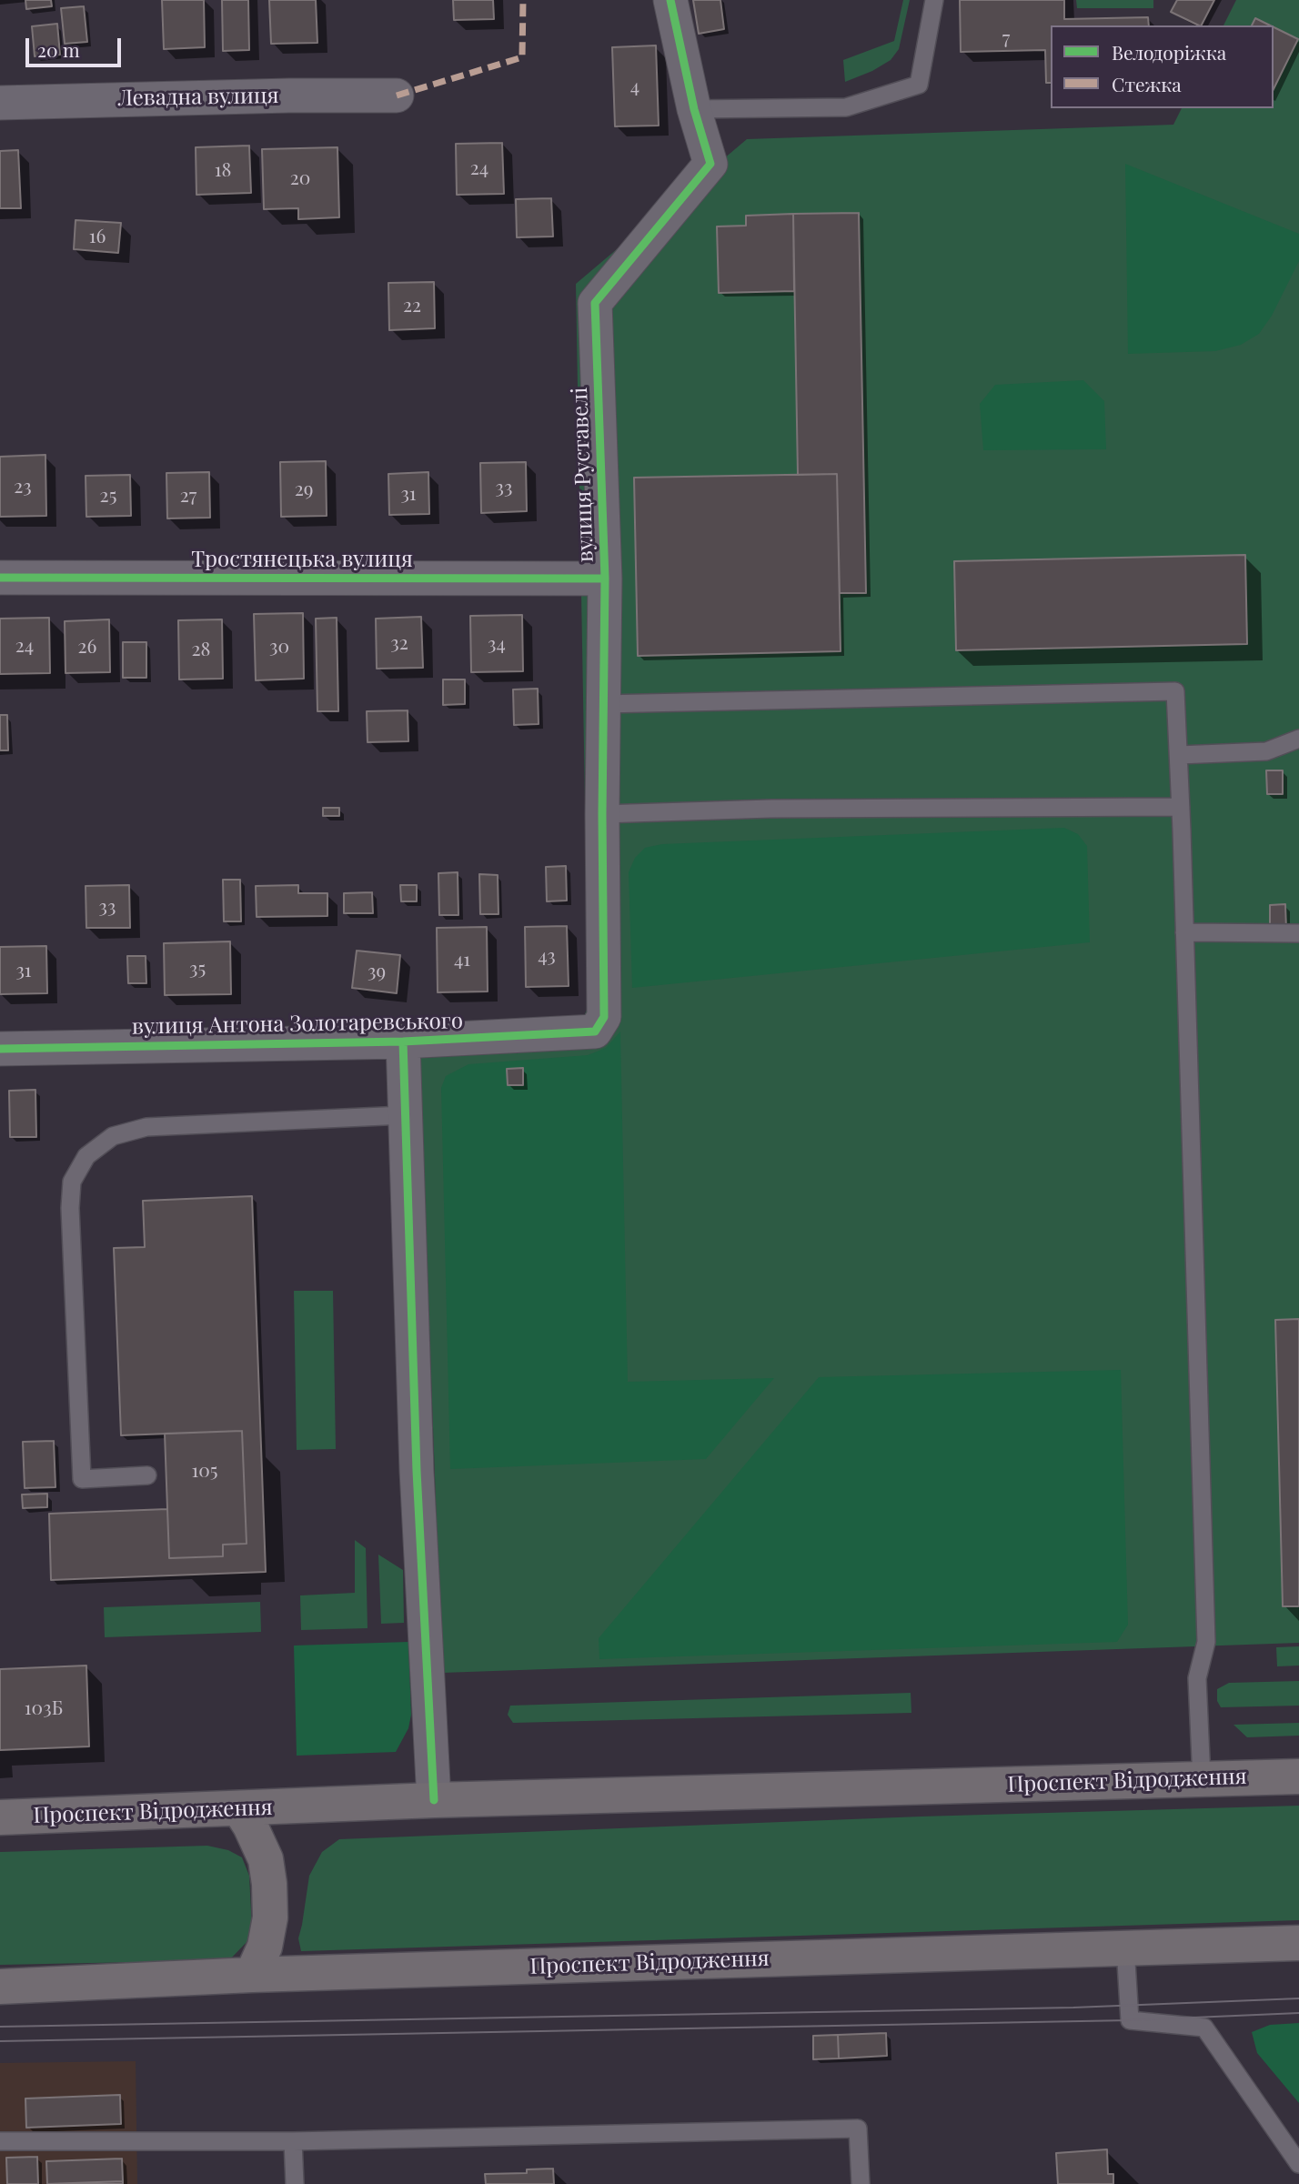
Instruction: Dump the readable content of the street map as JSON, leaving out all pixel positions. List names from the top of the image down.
{
  "streets": {
    "main road": ["Проспект Відродження"],
    "street": [
      "Левадна вулиця",
      "вулиця Руставелі",
      "Тростянецька вулиця",
      "вулиця Антона Золотаревського"
    ]
  },
  "crossings": [
    ["вулиця Руставелі", "Тростянецька вулиця"],
    ["вулиця Руставелі", "вулиця Антона Золотаревського"]
  ],
  "house_numbers": [
    "7",
    "4",
    "24",
    "18",
    "20",
    "16",
    "22",
    "23",
    "33",
    "29",
    "31",
    "25",
    "27",
    "32",
    "34",
    "24",
    "26",
    "30",
    "28",
    "33",
    "43",
    "41",
    "35",
    "31",
    "39",
    "105",
    "103Б"
  ],
  "legend": ["Велодоріжка", "Стежка"],
  "scale_bar": "20 m"
}
